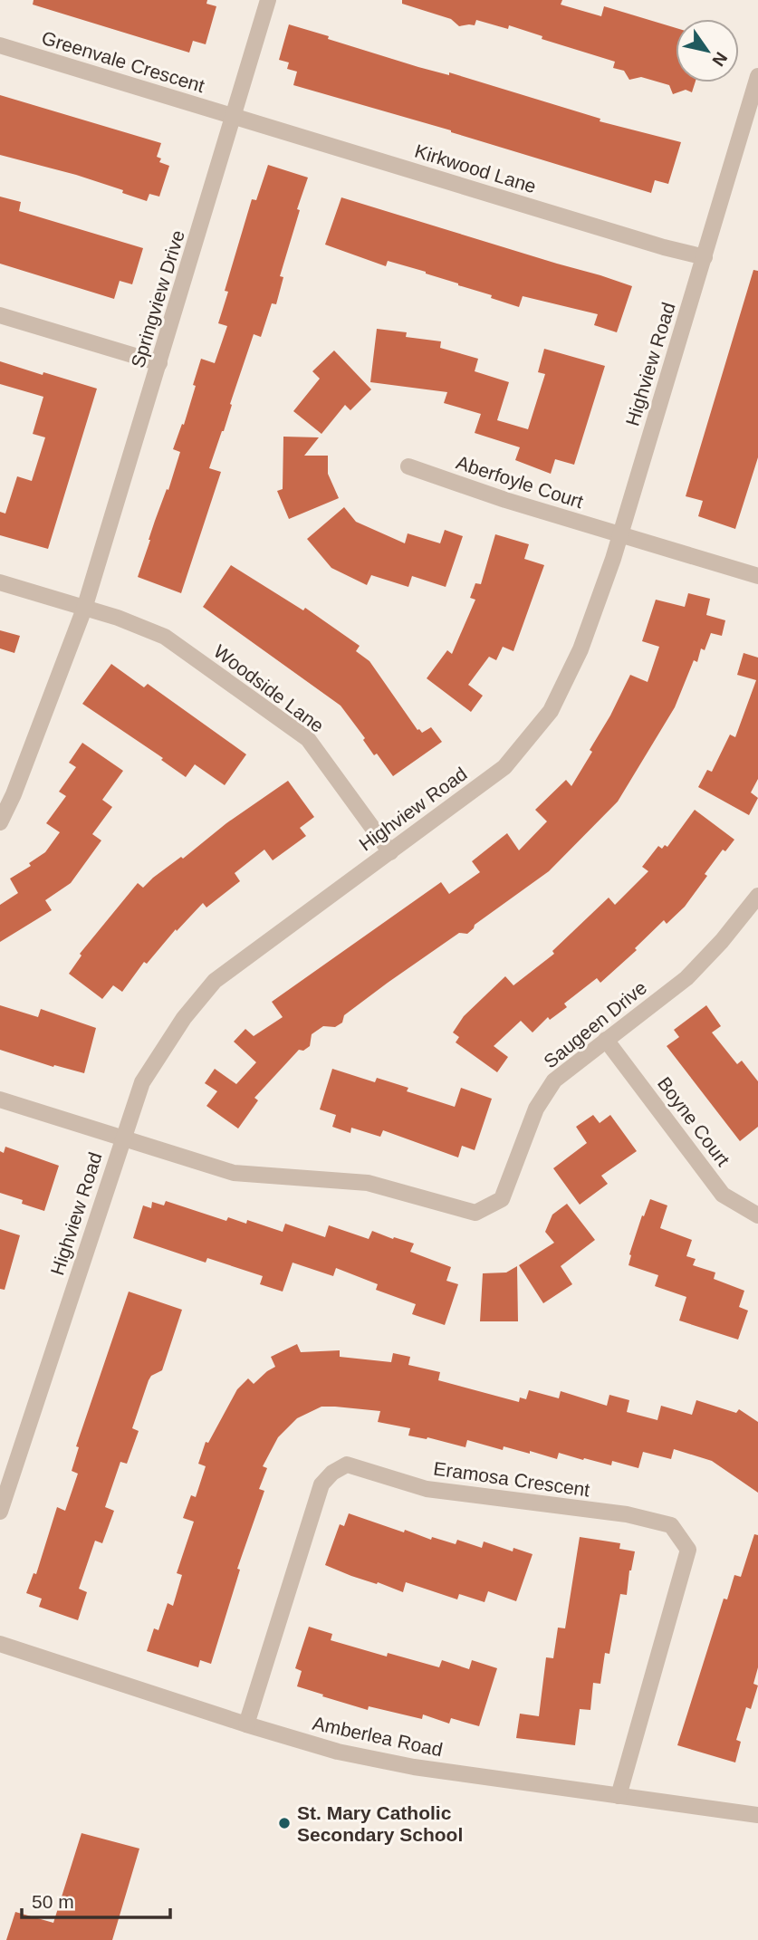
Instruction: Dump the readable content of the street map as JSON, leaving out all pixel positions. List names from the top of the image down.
{
  "streets": {
    "street": [
      "Greenvale Crescent",
      "Kirkwood Lane",
      "Springview Drive",
      "Highview Road",
      "Aberfoyle Court",
      "Woodside Lane",
      "Saugeen Drive",
      "Boyne Court",
      "Eramosa Crescent",
      "Amberlea Road"
    ]
  },
  "crossings": [
    ["Greenvale Crescent", "Kirkwood Lane"],
    ["Greenvale Crescent", "Springview Drive"],
    ["Kirkwood Lane", "Springview Drive"],
    ["Kirkwood Lane", "Highview Road"],
    ["Springview Drive", "Woodside Lane"],
    ["Highview Road", "Aberfoyle Court"],
    ["Highview Road", "Woodside Lane"],
    ["Highview Road", "Saugeen Drive"],
    ["Saugeen Drive", "Boyne Court"],
    ["Eramosa Crescent", "Amberlea Road"]
  ],
  "places": ["St. Mary Catholic Secondary School"],
  "scale_bar": "50 m",
  "north": "bottom right"
}
